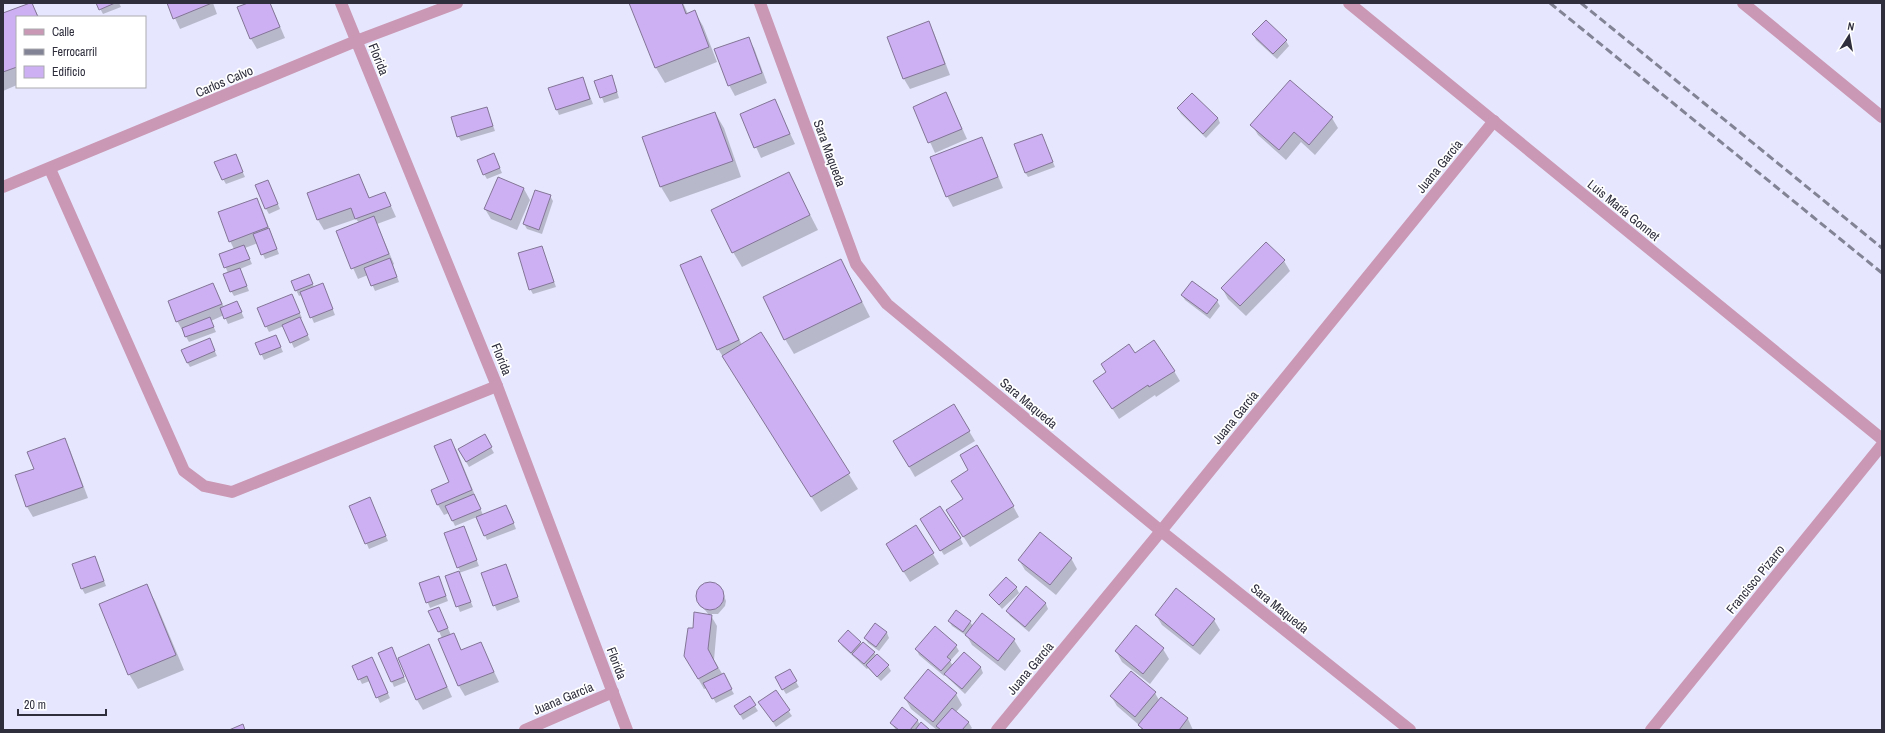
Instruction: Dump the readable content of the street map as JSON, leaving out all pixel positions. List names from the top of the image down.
{
  "streets": {
    "street": [
      "Florida",
      "Carlos Calvo",
      "Sara Maqueda",
      "Juana García",
      "Luis María Gonnet",
      "Francisco Pizarro"
    ]
  },
  "crossings": [
    ["Florida", "Carlos Calvo"],
    ["Florida", "Juana García"],
    ["Sara Maqueda", "Juana García"],
    ["Juana García", "Luis María Gonnet"]
  ],
  "legend": ["Calle", "Ferrocarril", "Edificio"],
  "scale_bar": "20 m",
  "north": "top"
}
